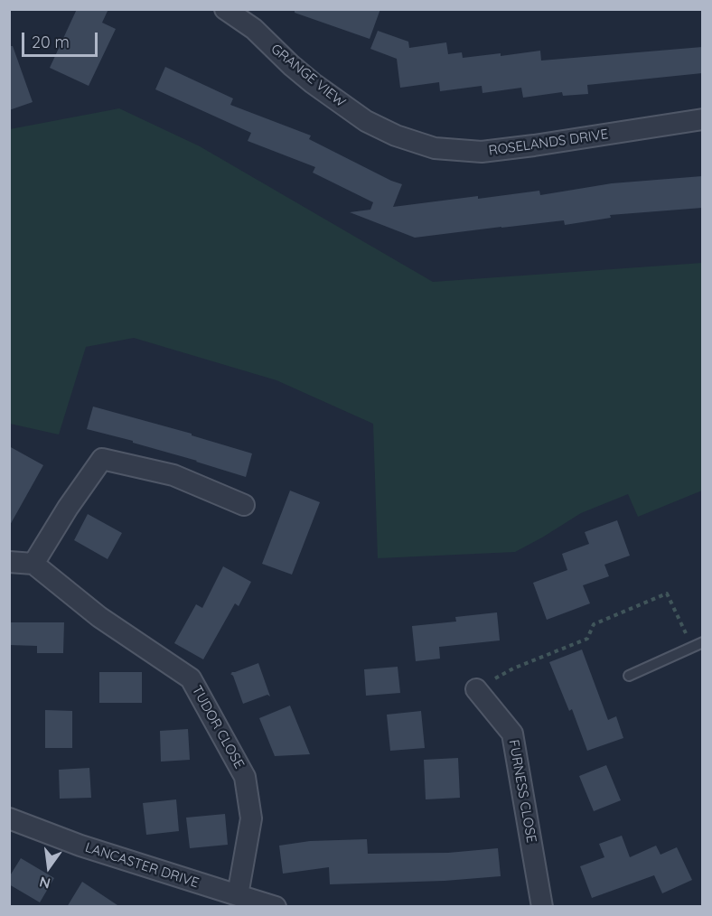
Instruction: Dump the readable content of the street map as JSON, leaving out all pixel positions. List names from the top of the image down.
{
  "streets": {
    "street": [
      "GRANGE VIEW",
      "ROSELANDS DRIVE",
      "TUDOR CLOSE",
      "FURNESS CLOSE",
      "LANCASTER DRIVE"
    ]
  },
  "crossings": [
    ["GRANGE VIEW", "ROSELANDS DRIVE"],
    ["TUDOR CLOSE", "LANCASTER DRIVE"]
  ],
  "scale_bar": "20 m",
  "north": "bottom"
}
